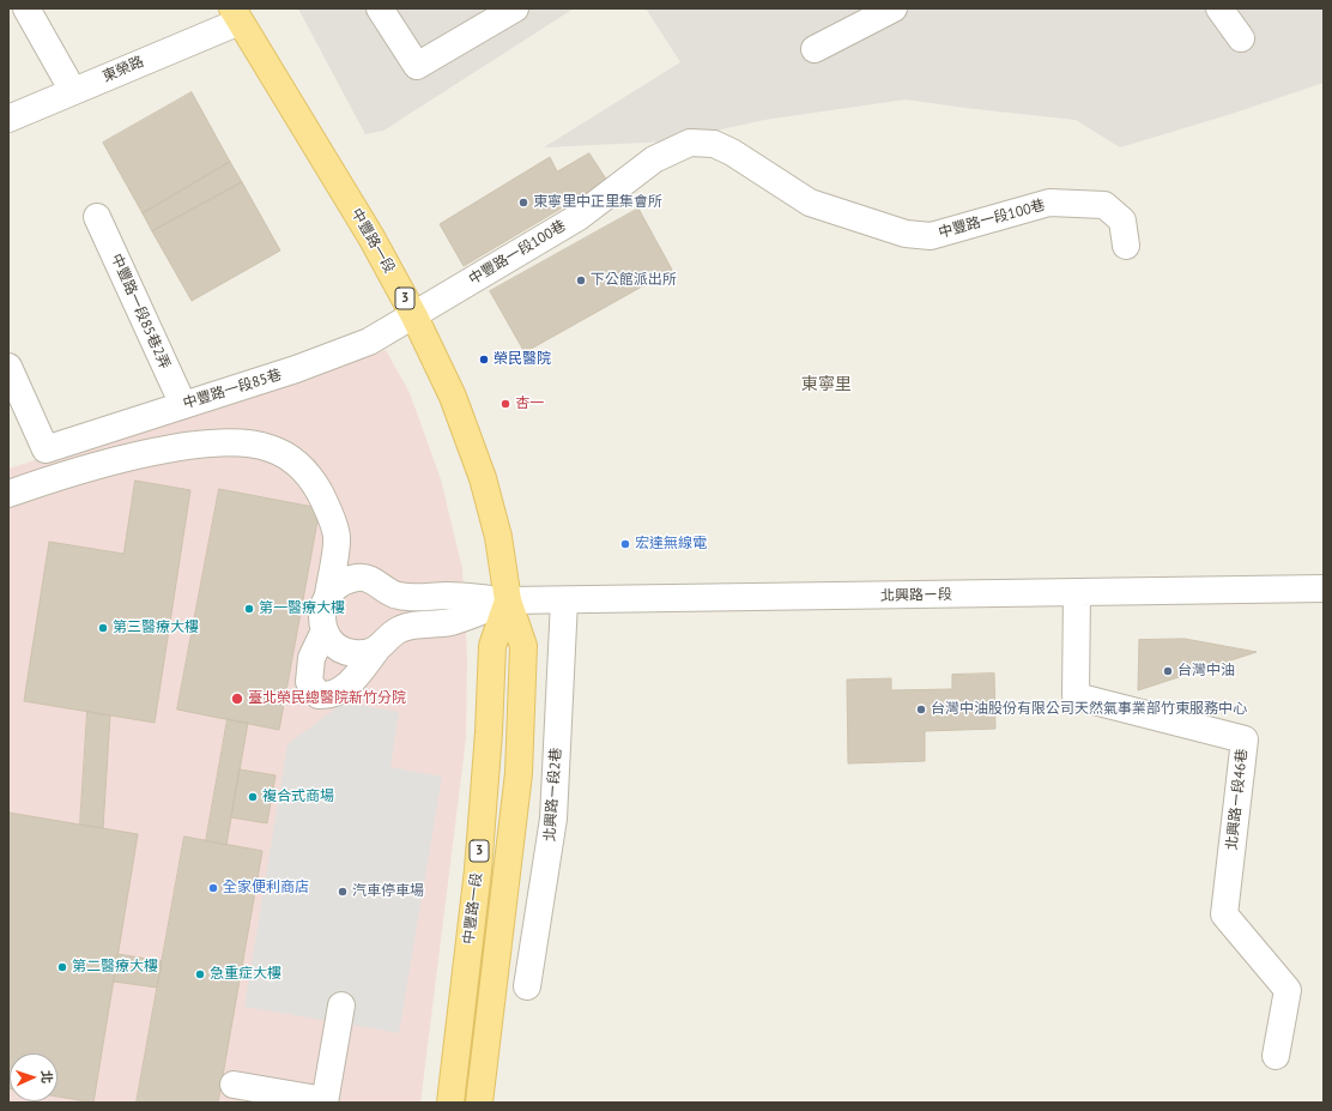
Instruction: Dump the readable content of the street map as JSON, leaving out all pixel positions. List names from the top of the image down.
{
  "streets": {
    "main road": ["中豐路一段", "3"],
    "street": [
      "東榮路",
      "中豐路一段100巷",
      "中豐路一段85巷2弄",
      "中豐路一段85巷",
      "北興路ㄧ段",
      "北興路ㄧ段2巷",
      "北興路ㄧ段46巷"
    ]
  },
  "crossings": [
    ["東榮路", "中豐路一段"],
    ["中豐路一段100巷", "中豐路一段"],
    ["中豐路一段100巷", "中豐路一段85巷"],
    ["中豐路一段", "中豐路一段85巷"],
    ["中豐路一段", "北興路ㄧ段"],
    ["中豐路一段85巷2弄", "中豐路一段85巷"],
    ["北興路ㄧ段", "北興路ㄧ段2巷"],
    ["北興路ㄧ段", "北興路ㄧ段46巷"]
  ],
  "districts": ["東寧里"],
  "places": [
    "東寧里中正里集會所",
    "下公館派出所",
    "榮民醫院",
    "杏一",
    "宏達無線電",
    "第一醫療大樓",
    "第三醫療大樓",
    "台灣中油",
    "臺北榮民總醫院新竹分院",
    "台灣中油股份有限公司天然氣事業部竹東服務中心",
    "複合式商場",
    "全家便利商店",
    "汽車停車場",
    "第二醫療大樓",
    "急重症大樓"
  ],
  "north": "right"
}
